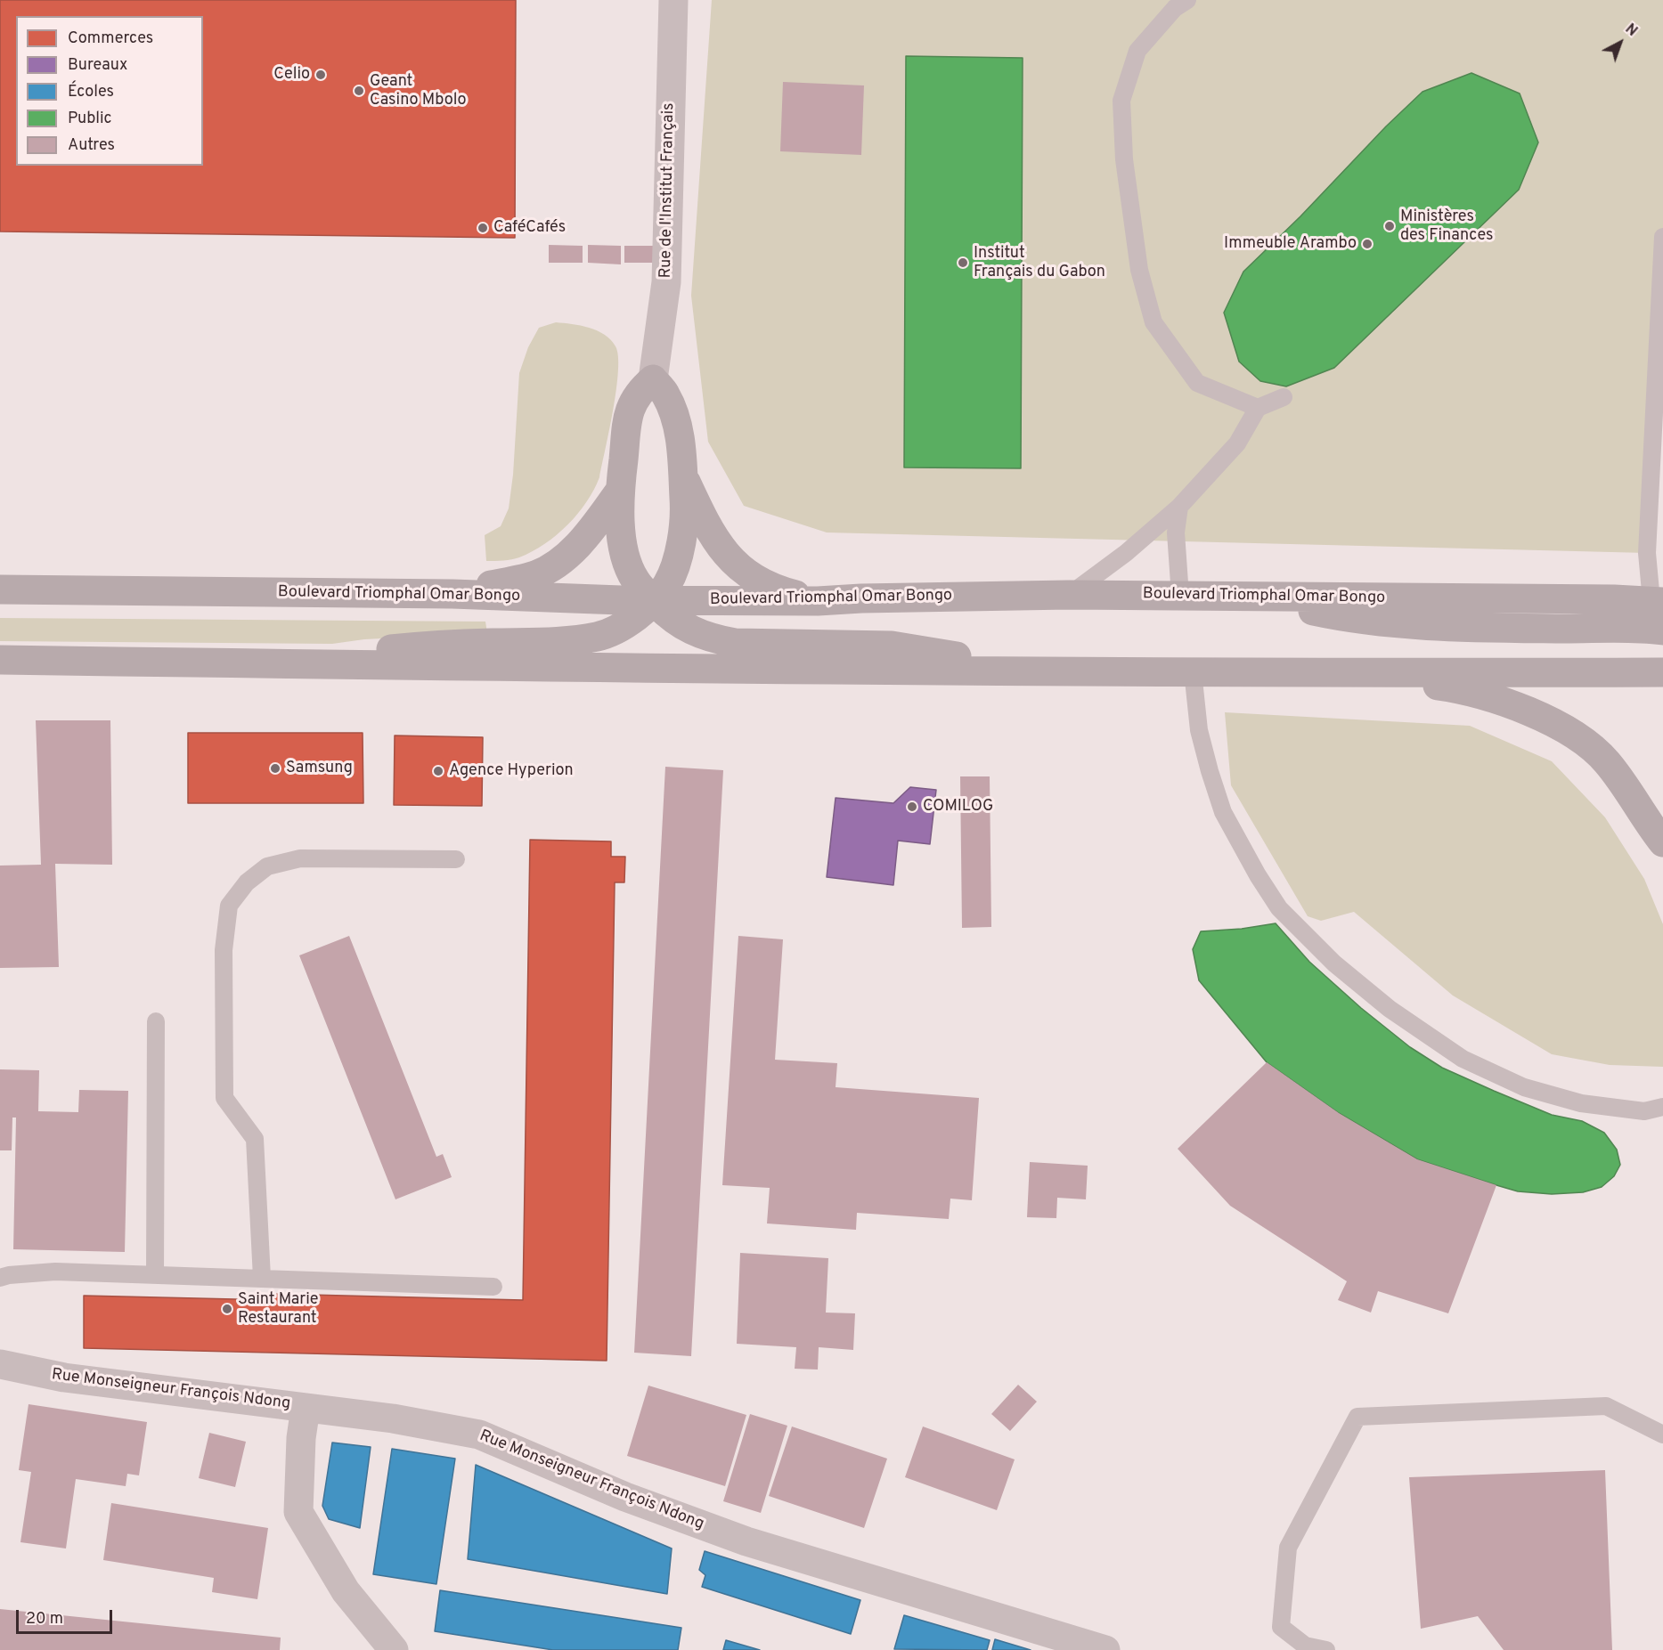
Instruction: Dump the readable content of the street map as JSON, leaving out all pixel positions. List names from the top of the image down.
{
  "streets": {
    "main road": ["Boulevard Triomphal Omar Bongo"],
    "street": ["Rue de l'Institut Français", "Rue Monseigneur François Ndong"]
  },
  "places": [
    "Celio",
    "Geant Casino Mbolo",
    "Ministères des Finances",
    "CaféCafés",
    "Immeuble Arambo",
    "Institut Français du Gabon",
    "Samsung",
    "Agence Hyperion",
    "COMILOG",
    "Saint Marie Restaurant"
  ],
  "legend": [
    "Commerces",
    "Bureaux",
    "Écoles",
    "Public",
    "Autres"
  ],
  "scale_bar": "20 m",
  "north": "top right"
}
